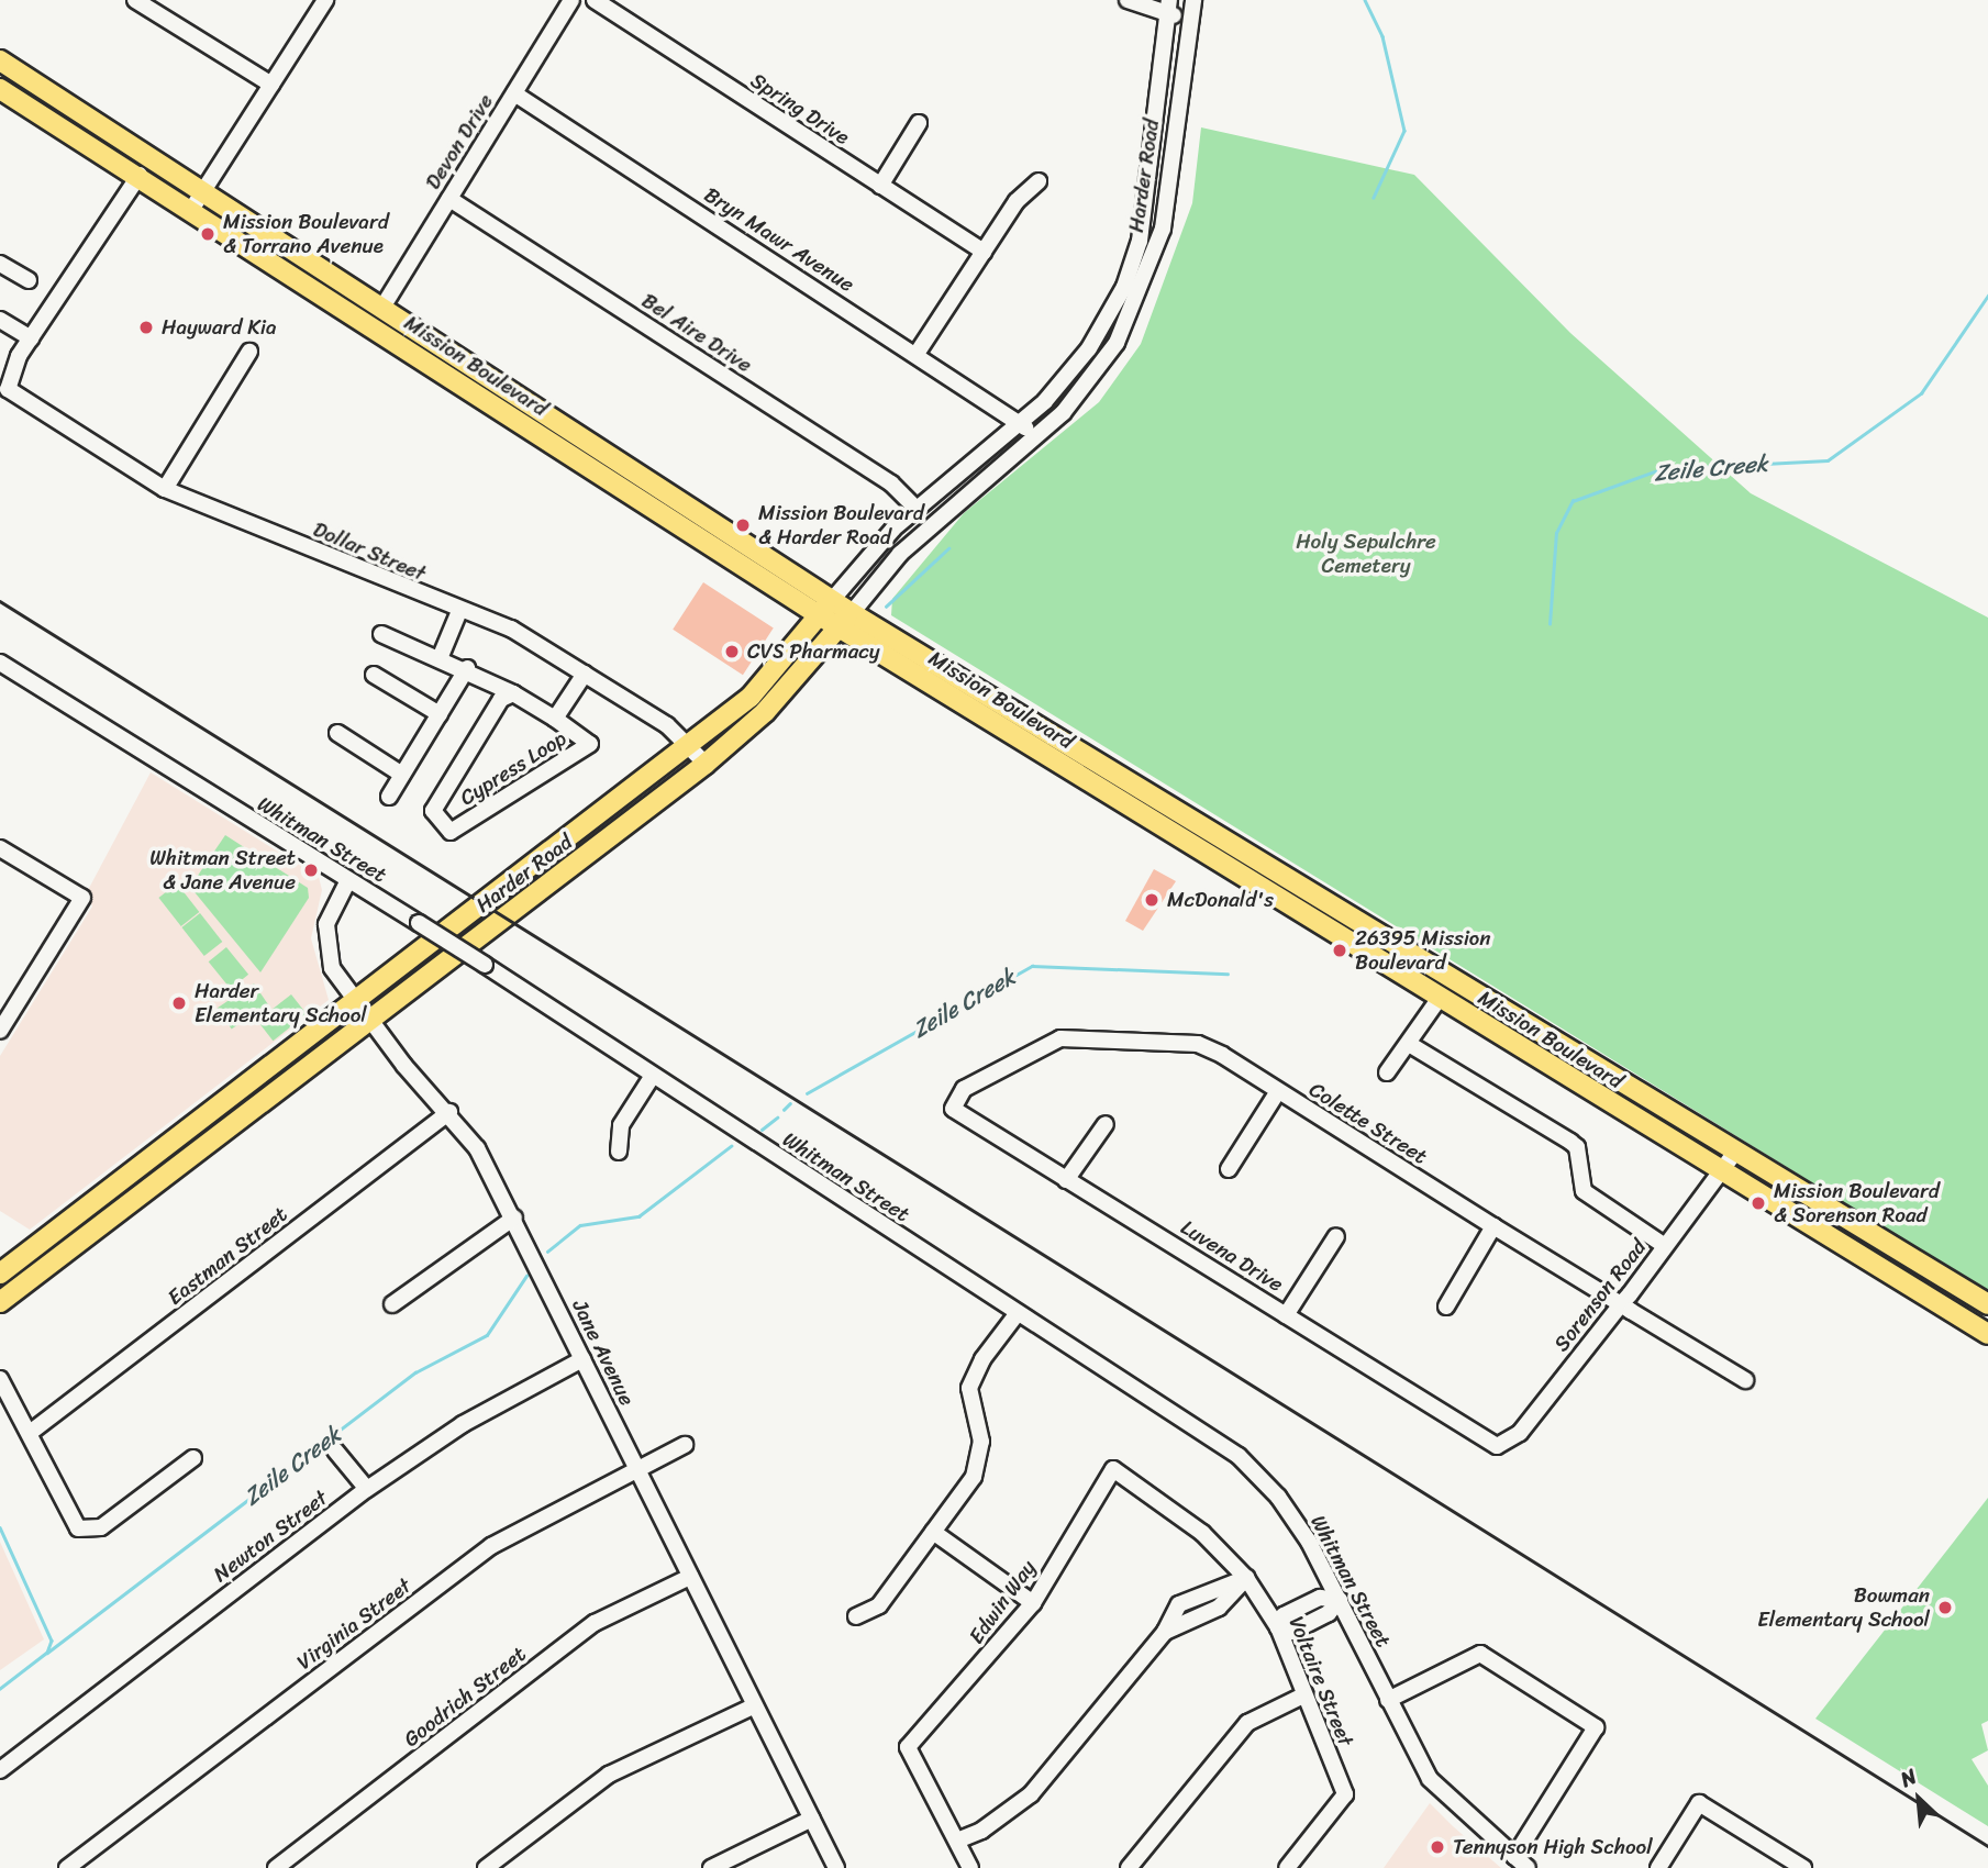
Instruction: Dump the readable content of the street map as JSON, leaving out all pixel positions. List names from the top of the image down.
{
  "streets": {
    "main road": ["Harder Road", "Mission Boulevard"],
    "street": [
      "Spring Drive",
      "Devon Drive",
      "Bryn Mawr Avenue",
      "Bel Aire Drive",
      "Dollar Street",
      "Cypress Loop",
      "Whitman Street",
      "Colette Street",
      "Eastman Street",
      "Luvena Drive",
      "Sorenson Road",
      "Jane Avenue",
      "Newton Street",
      "Edwin Way",
      "Virginia Street",
      "Voltaire Street",
      "Goodrich Street"
    ]
  },
  "crossings": [
    ["Devon Drive", "Bryn Mawr Avenue"],
    ["Devon Drive", "Bel Aire Drive"],
    ["Devon Drive", "Mission Boulevard"],
    ["Harder Road", "Bryn Mawr Avenue"],
    ["Harder Road", "Bel Aire Drive"],
    ["Harder Road", "Mission Boulevard"],
    ["Harder Road", "Dollar Street"],
    ["Harder Road", "Jane Avenue"],
    ["Mission Boulevard", "Sorenson Road"],
    ["Dollar Street", "Cypress Loop"],
    ["Whitman Street", "Jane Avenue"],
    ["Colette Street", "Luvena Drive"],
    ["Colette Street", "Sorenson Road"],
    ["Eastman Street", "Jane Avenue"],
    ["Luvena Drive", "Sorenson Road"],
    ["Jane Avenue", "Newton Street"],
    ["Jane Avenue", "Virginia Street"],
    ["Jane Avenue", "Goodrich Street"],
    ["Edwin Way", "Voltaire Street"]
  ],
  "water": ["Zeile Creek"],
  "parks": ["Holy Sepulchre Cemetery"],
  "places": [
    "Mission Boulevard & Torrano Avenue",
    "Hayward Kia",
    "Mission Boulevard & Harder Road",
    "CVS Pharmacy",
    "Whitman Street & Jane Avenue",
    "McDonald's",
    "26395 Mission Boulevard",
    "Harder Elementary School",
    "Mission Boulevard & Sorenson Road",
    "Bowman Elementary School",
    "Tennyson High School"
  ],
  "north": "top left"
}
